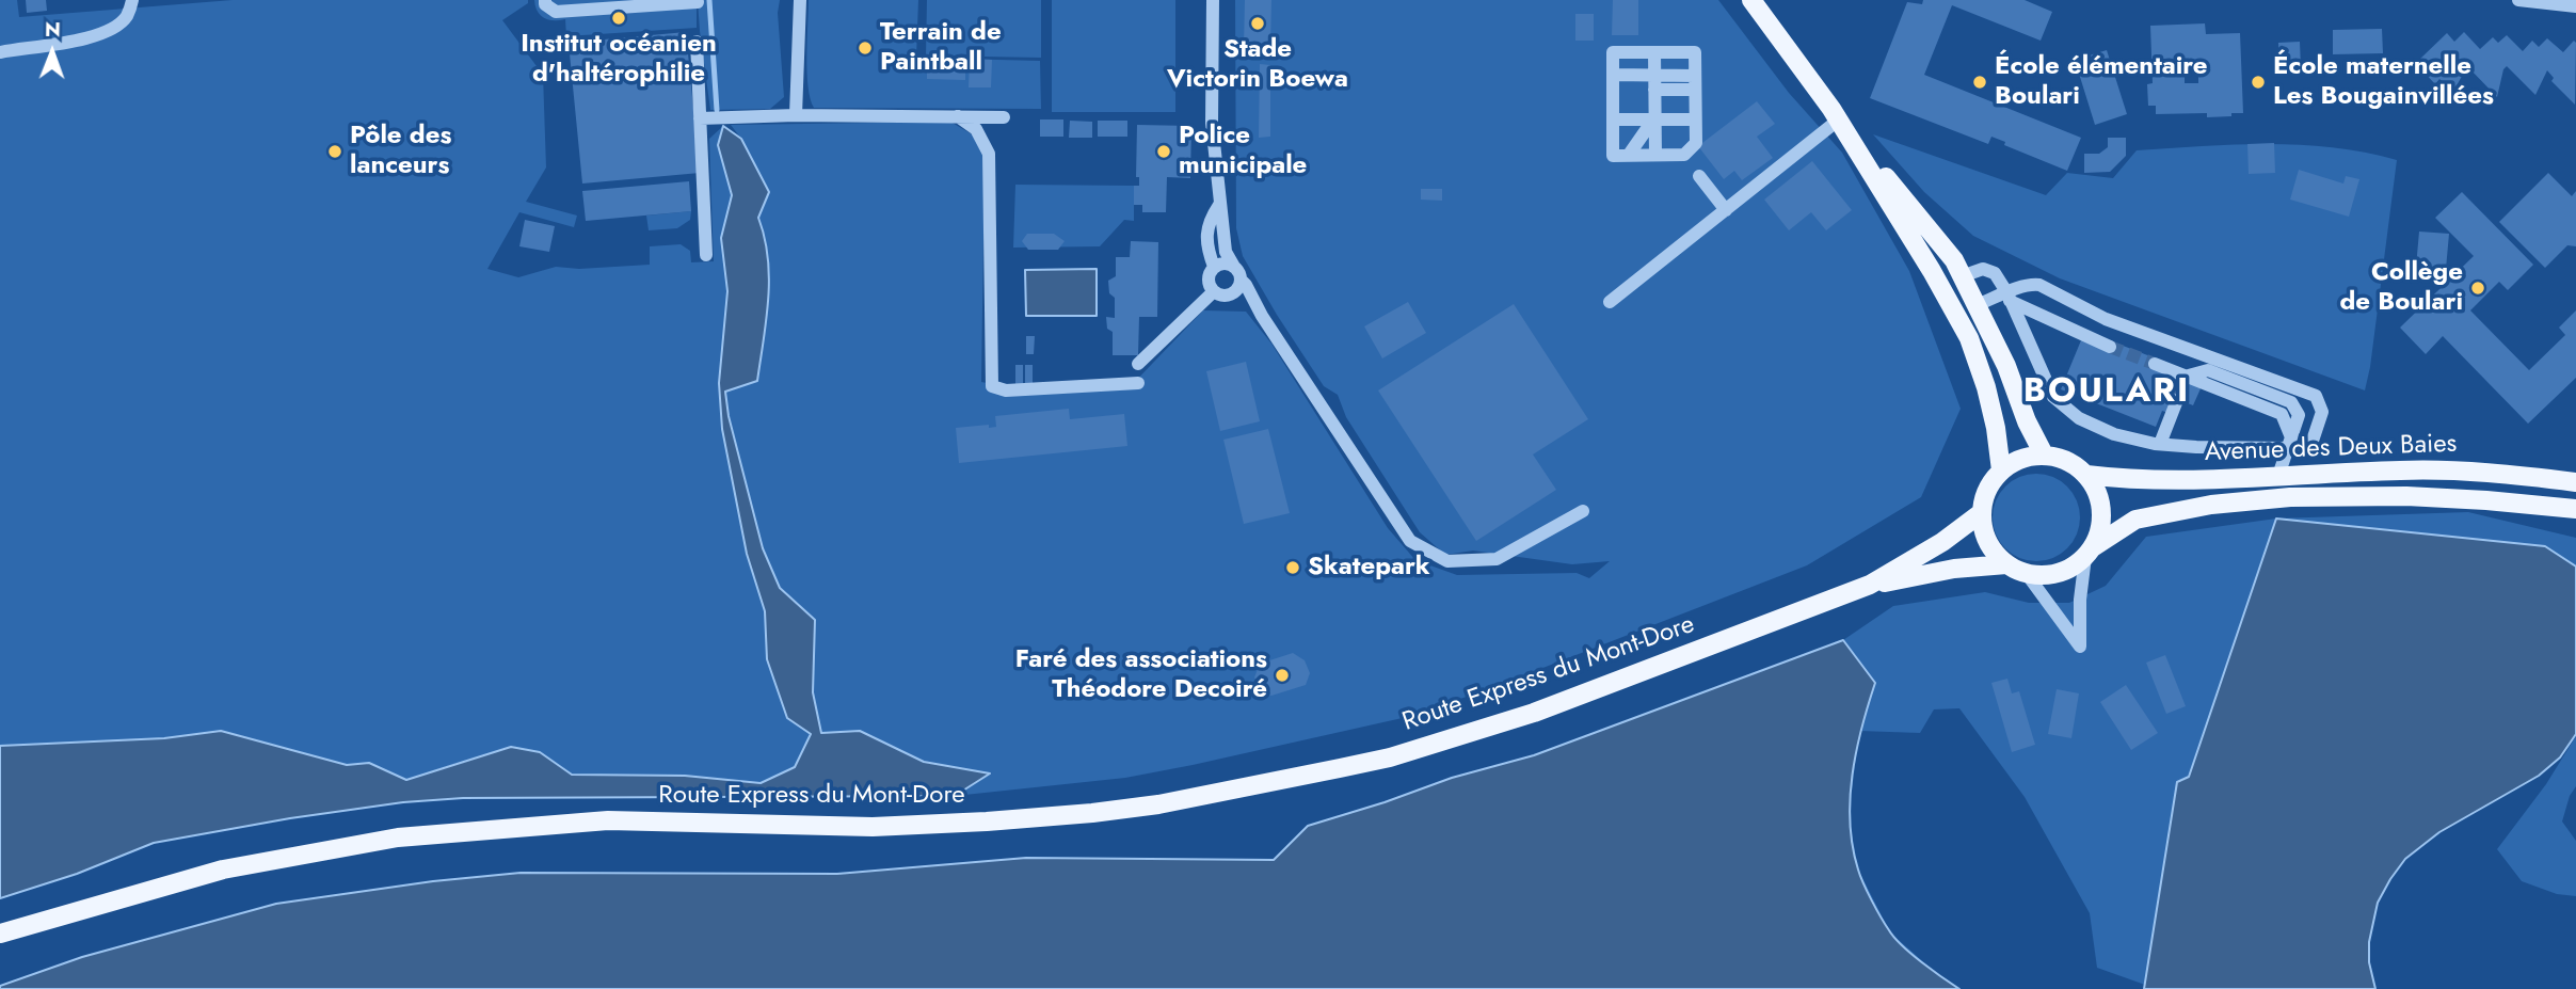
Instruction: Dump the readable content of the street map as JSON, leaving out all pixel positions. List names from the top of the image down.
{
  "streets": {
    "main road": ["Avenue des Deux Baies", "Route Express du Mont-Dore"]
  },
  "crossings": [
    ["Avenue des Deux Baies", "Route Express du Mont-Dore"]
  ],
  "districts": ["BOULARI"],
  "places": [
    "Institut océanien d'haltérophilie",
    "Stade Victorin Boewa",
    "Terrain de Paintball",
    "École élémentaire Boulari",
    "École maternelle Les Bougainvillées",
    "Pôle des lanceurs",
    "Police municipale",
    "Collège de Boulari",
    "Skatepark",
    "Faré des associations Théodore Decoiré"
  ],
  "north": "top"
}
